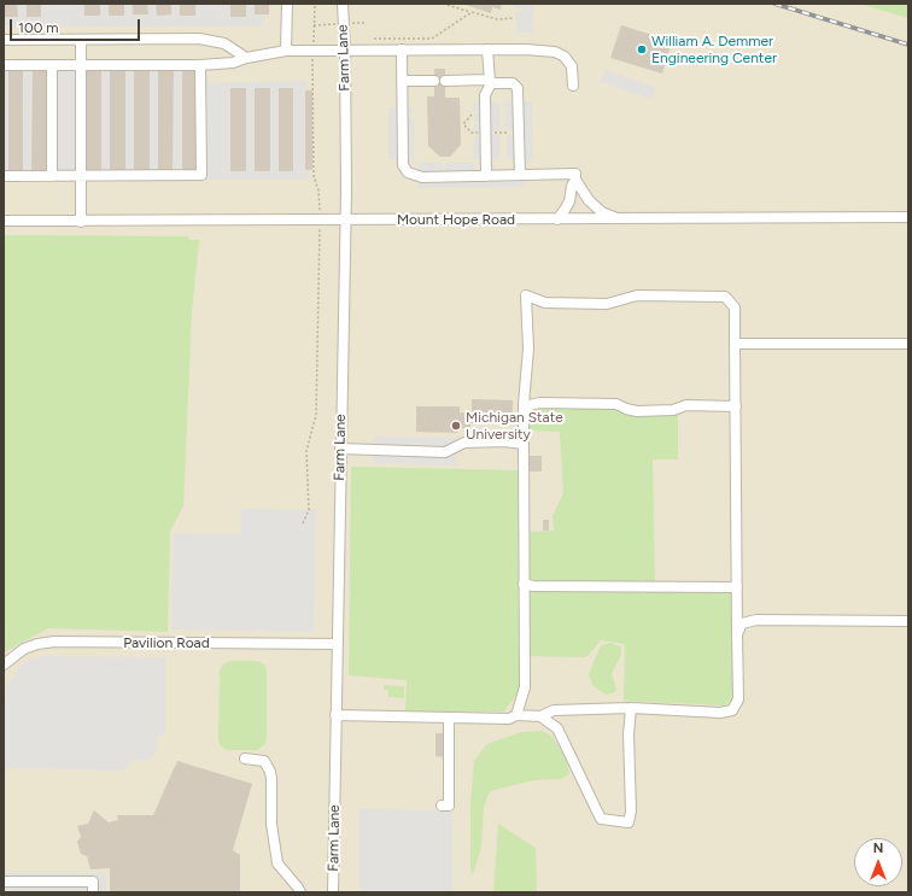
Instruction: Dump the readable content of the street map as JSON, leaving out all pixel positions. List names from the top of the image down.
{
  "streets": {
    "street": ["Farm Lane", "Mount Hope Road", "Pavilion Road"]
  },
  "crossings": [
    ["Farm Lane", "Mount Hope Road"],
    ["Farm Lane", "Pavilion Road"]
  ],
  "places": ["William A. Demmer Engineering Center", "Michigan State University"],
  "scale_bar": "100 m",
  "north": "top"
}
